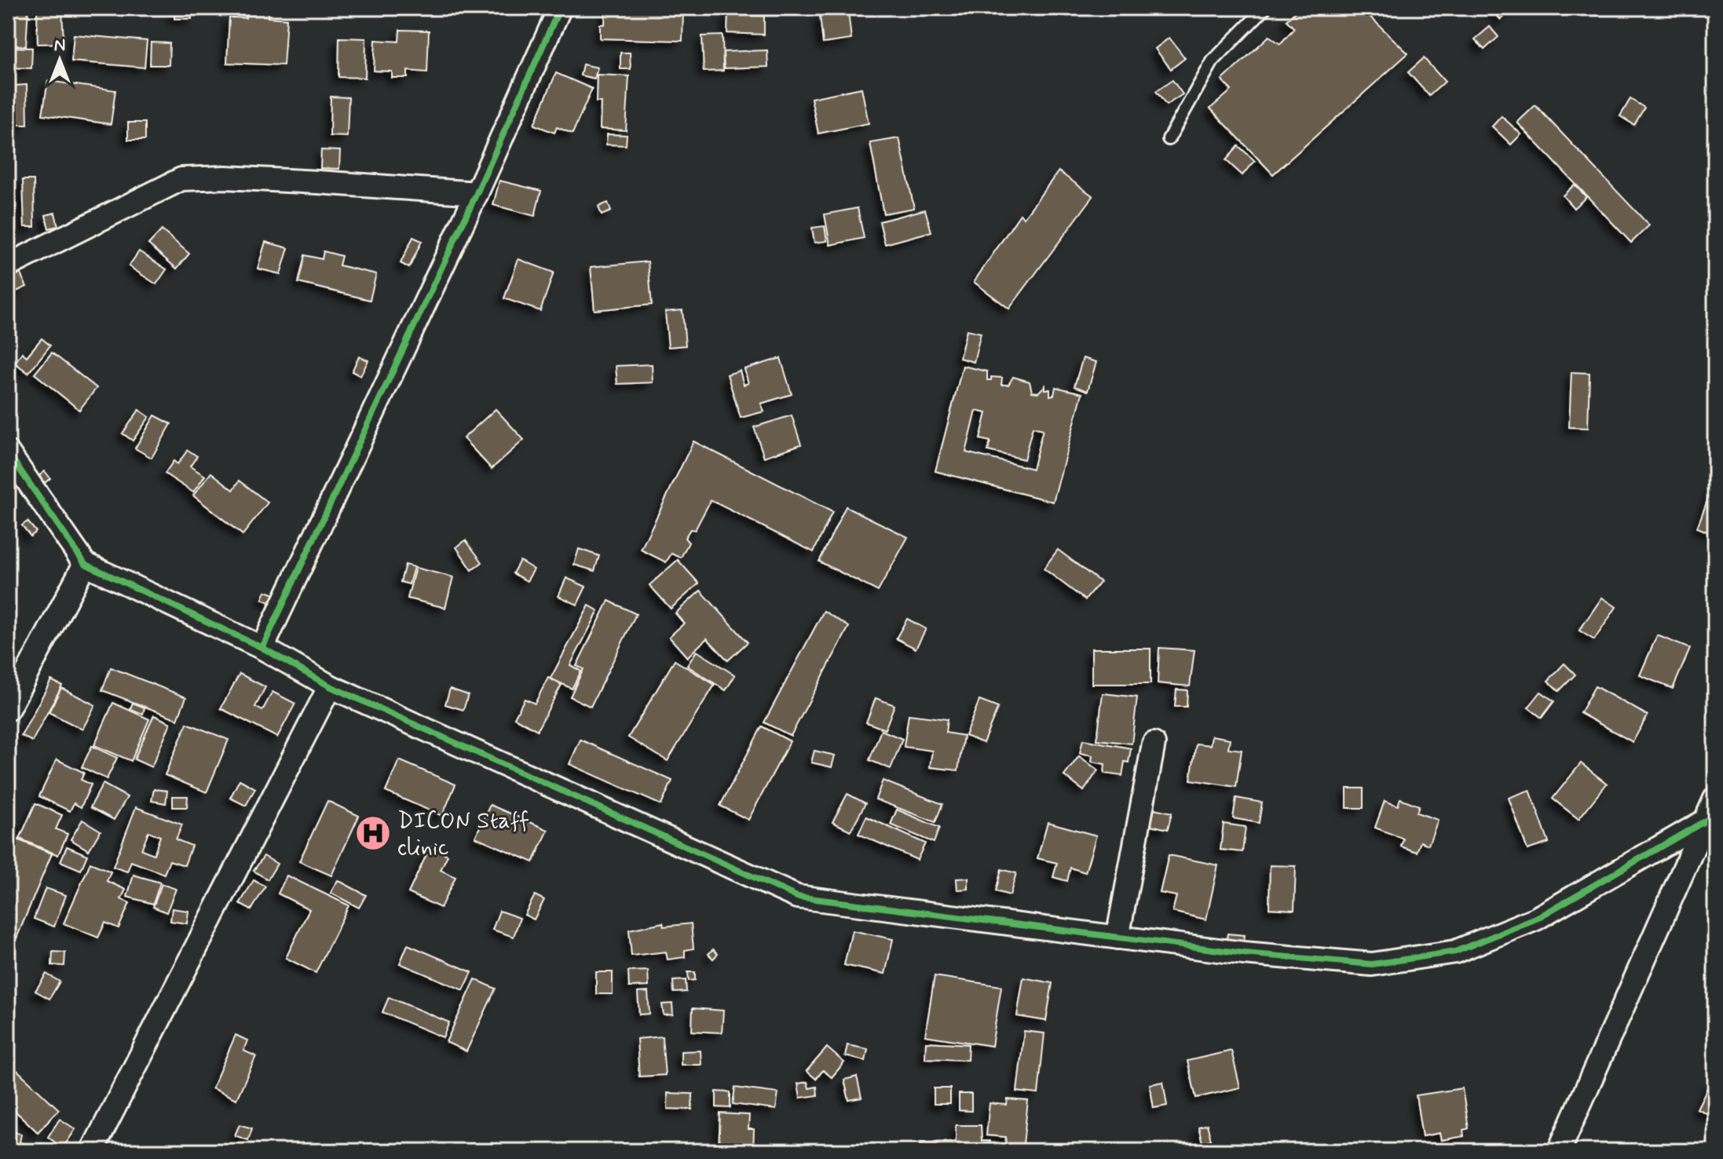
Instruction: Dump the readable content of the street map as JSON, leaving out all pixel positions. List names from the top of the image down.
{
  "places": {
    "hospital": ["DICON Staff clinic"]
  },
  "north": "top"
}
